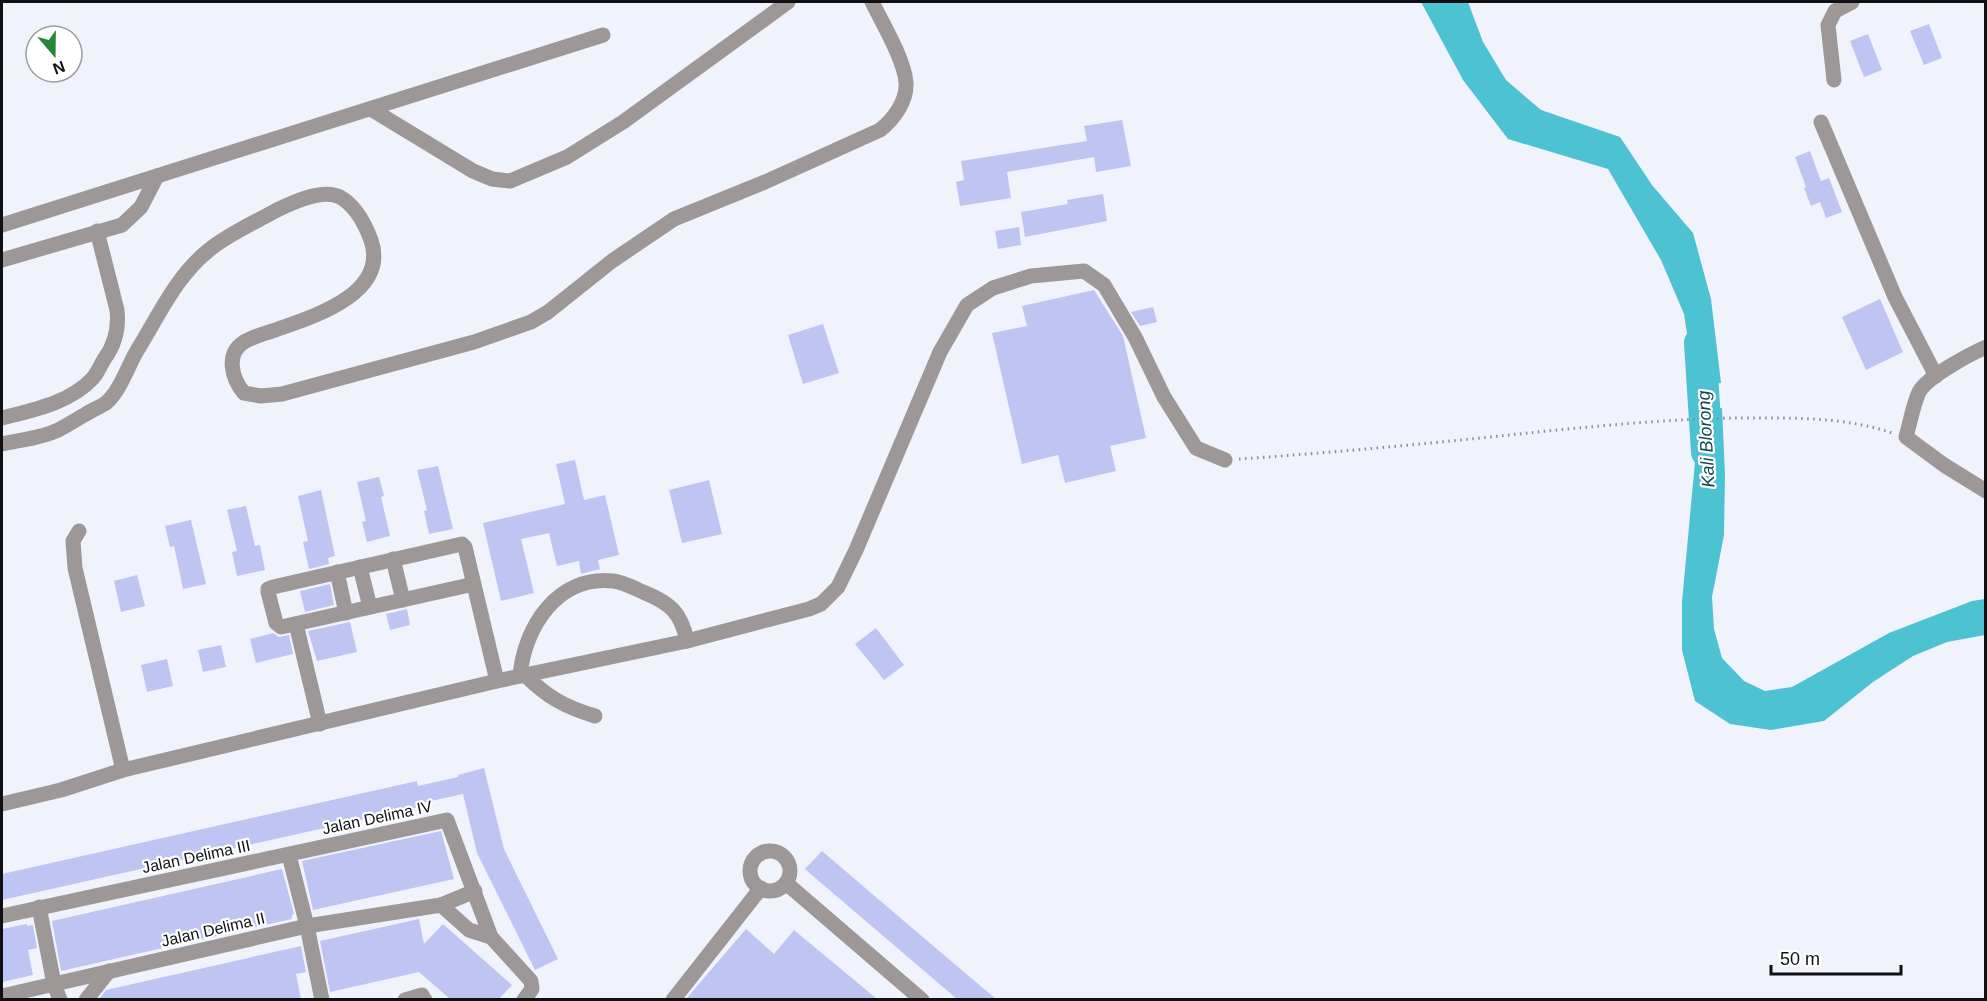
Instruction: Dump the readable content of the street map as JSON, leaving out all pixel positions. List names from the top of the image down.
{
  "streets": {
    "street": ["Jalan Delima IV", "Jalan Delima III", "Jalan Delima II"]
  },
  "crossings": [
    ["Jalan Delima IV", "Jalan Delima III"],
    ["Jalan Delima IV", "Jalan Delima II"]
  ],
  "water": ["Kali Blorong"],
  "scale_bar": "50 m",
  "north": "bottom"
}
